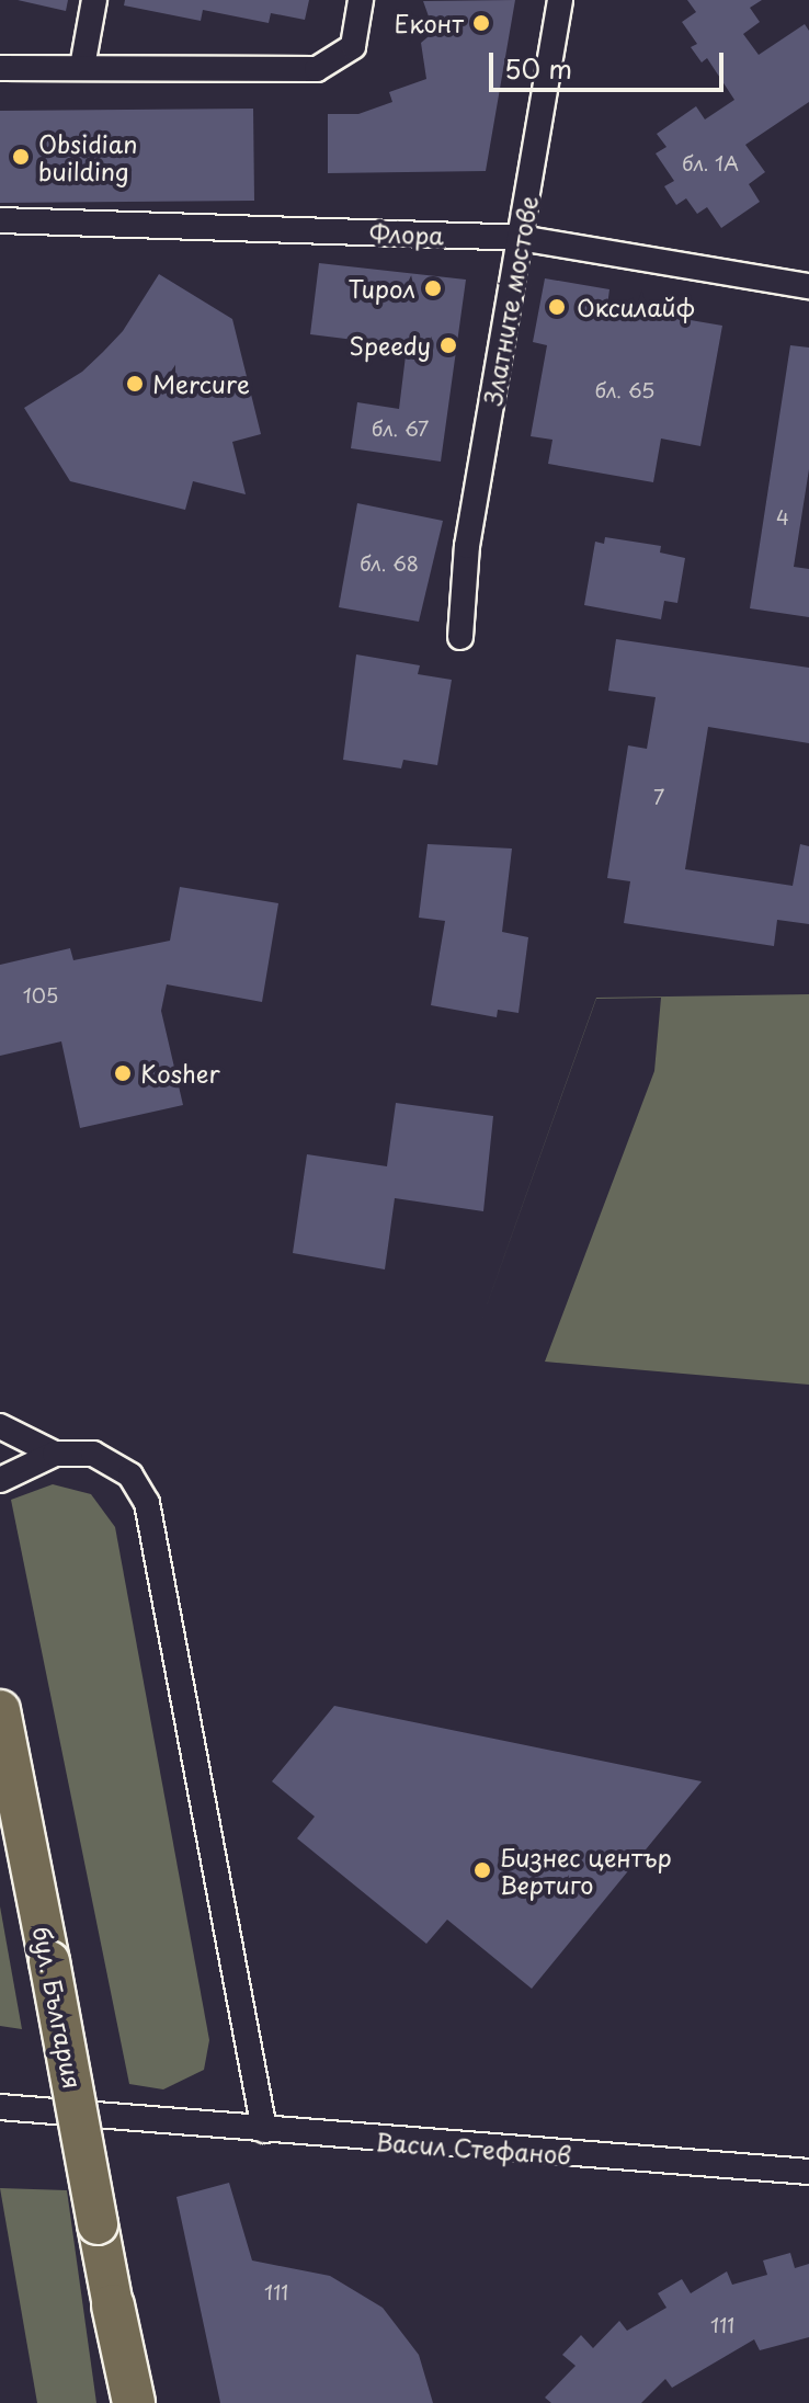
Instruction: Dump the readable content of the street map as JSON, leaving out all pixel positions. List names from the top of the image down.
{
  "streets": {
    "main road": ["бул. България"],
    "street": ["Флора", "Златните мостове", "Васил Стефанов"]
  },
  "crossings": [
    ["Флора", "Златните мостове"]
  ],
  "places": [
    "Еконт",
    "Obsidian building",
    "Тирол",
    "Оксилайф",
    "Speedy",
    "Mercure",
    "Kosher",
    "Бизнес център Вертиго"
  ],
  "house_numbers": [
    "бл. 1А",
    "бл. 65",
    "бл. 67",
    "4",
    "бл. 68",
    "7",
    "105",
    "111",
    "111"
  ],
  "scale_bar": "50 m"
}
